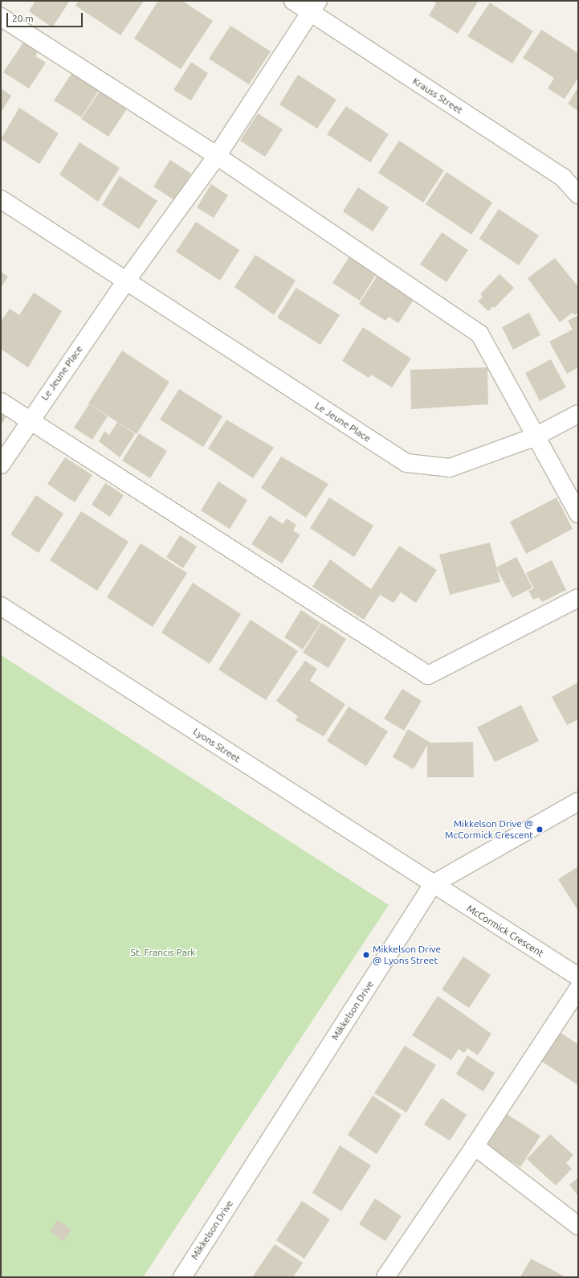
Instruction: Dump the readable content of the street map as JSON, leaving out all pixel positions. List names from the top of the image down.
{
  "streets": {
    "street": [
      "Krauss Street",
      "Le Jeune Place",
      "Lyons Street",
      "McCormick Crescent",
      "Mikkelson Drive"
    ]
  },
  "crossings": [
    ["Lyons Street", "McCormick Crescent"],
    ["Lyons Street", "Mikkelson Drive"],
    ["McCormick Crescent", "Mikkelson Drive"]
  ],
  "parks": ["St. Francis Park"],
  "places": ["Mikkelson Drive @ McCormick Crescent", "Mikkelson Drive @ Lyons Street"],
  "scale_bar": "20 m"
}
